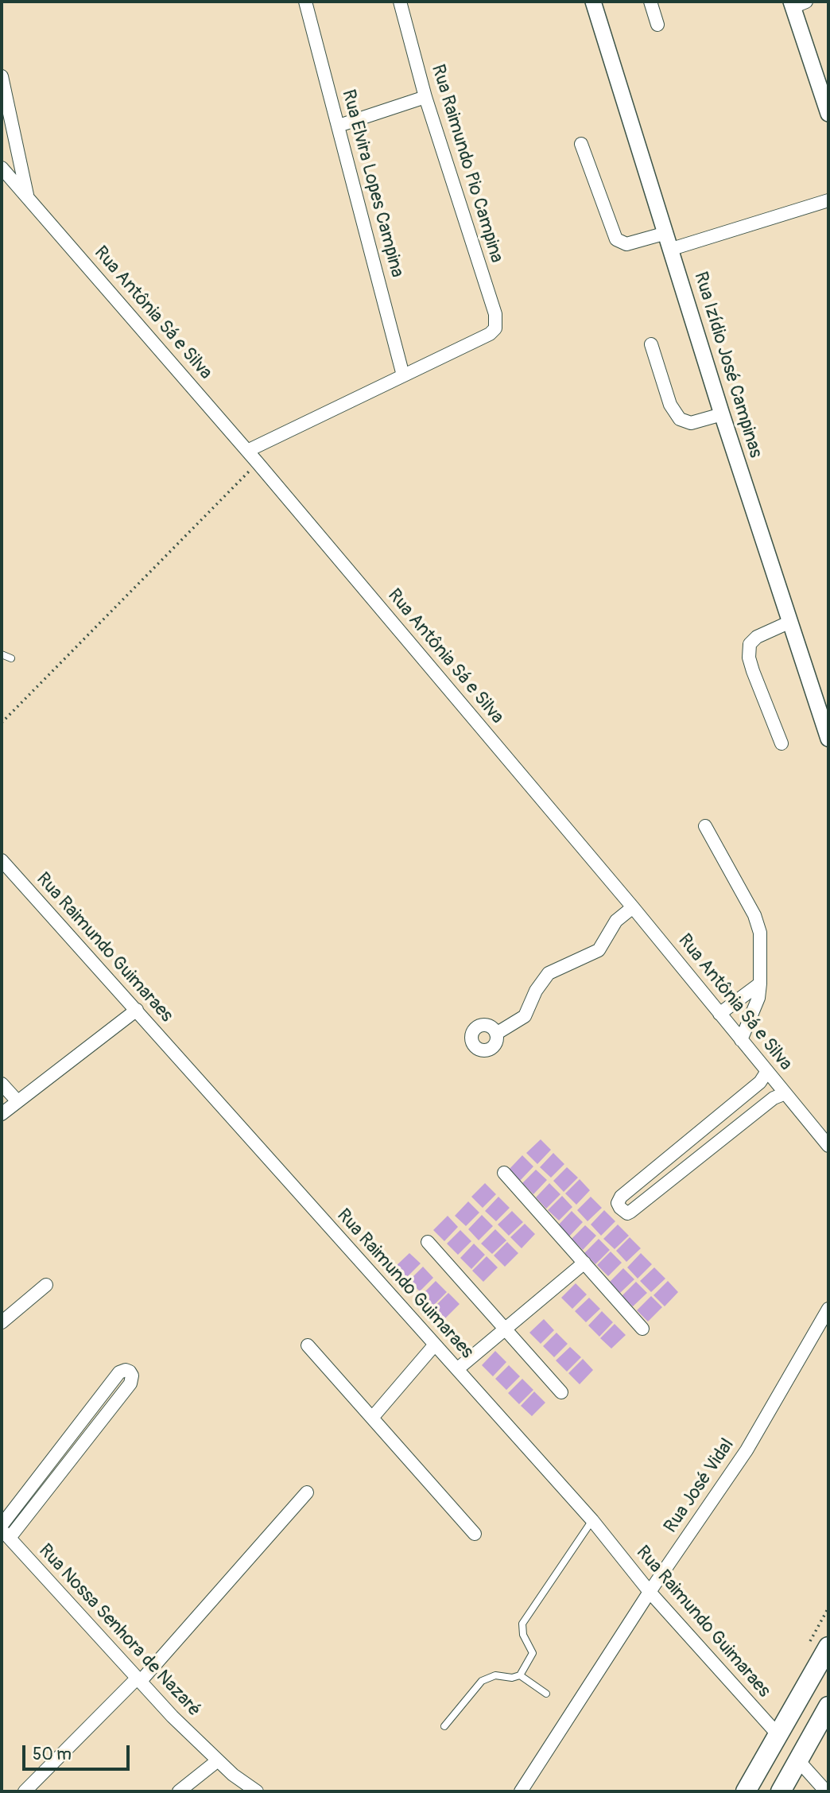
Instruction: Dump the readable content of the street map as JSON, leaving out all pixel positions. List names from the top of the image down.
{
  "streets": {
    "street": [
      "Rua Raimundo Pio Campina",
      "Rua Elvira Lopes Campina",
      "Rua Antônia Sá e Silva",
      "Rua Izídio José Campinas",
      "Rua Raimundo Guimaraes",
      "Rua José Vidal",
      "Rua Nossa Senhora de Nazaré"
    ]
  },
  "crossings": [
    ["Rua Raimundo Pio Campina", "Rua Elvira Lopes Campina"],
    ["Rua Raimundo Guimaraes", "Rua José Vidal"]
  ],
  "scale_bar": "50 m"
}
